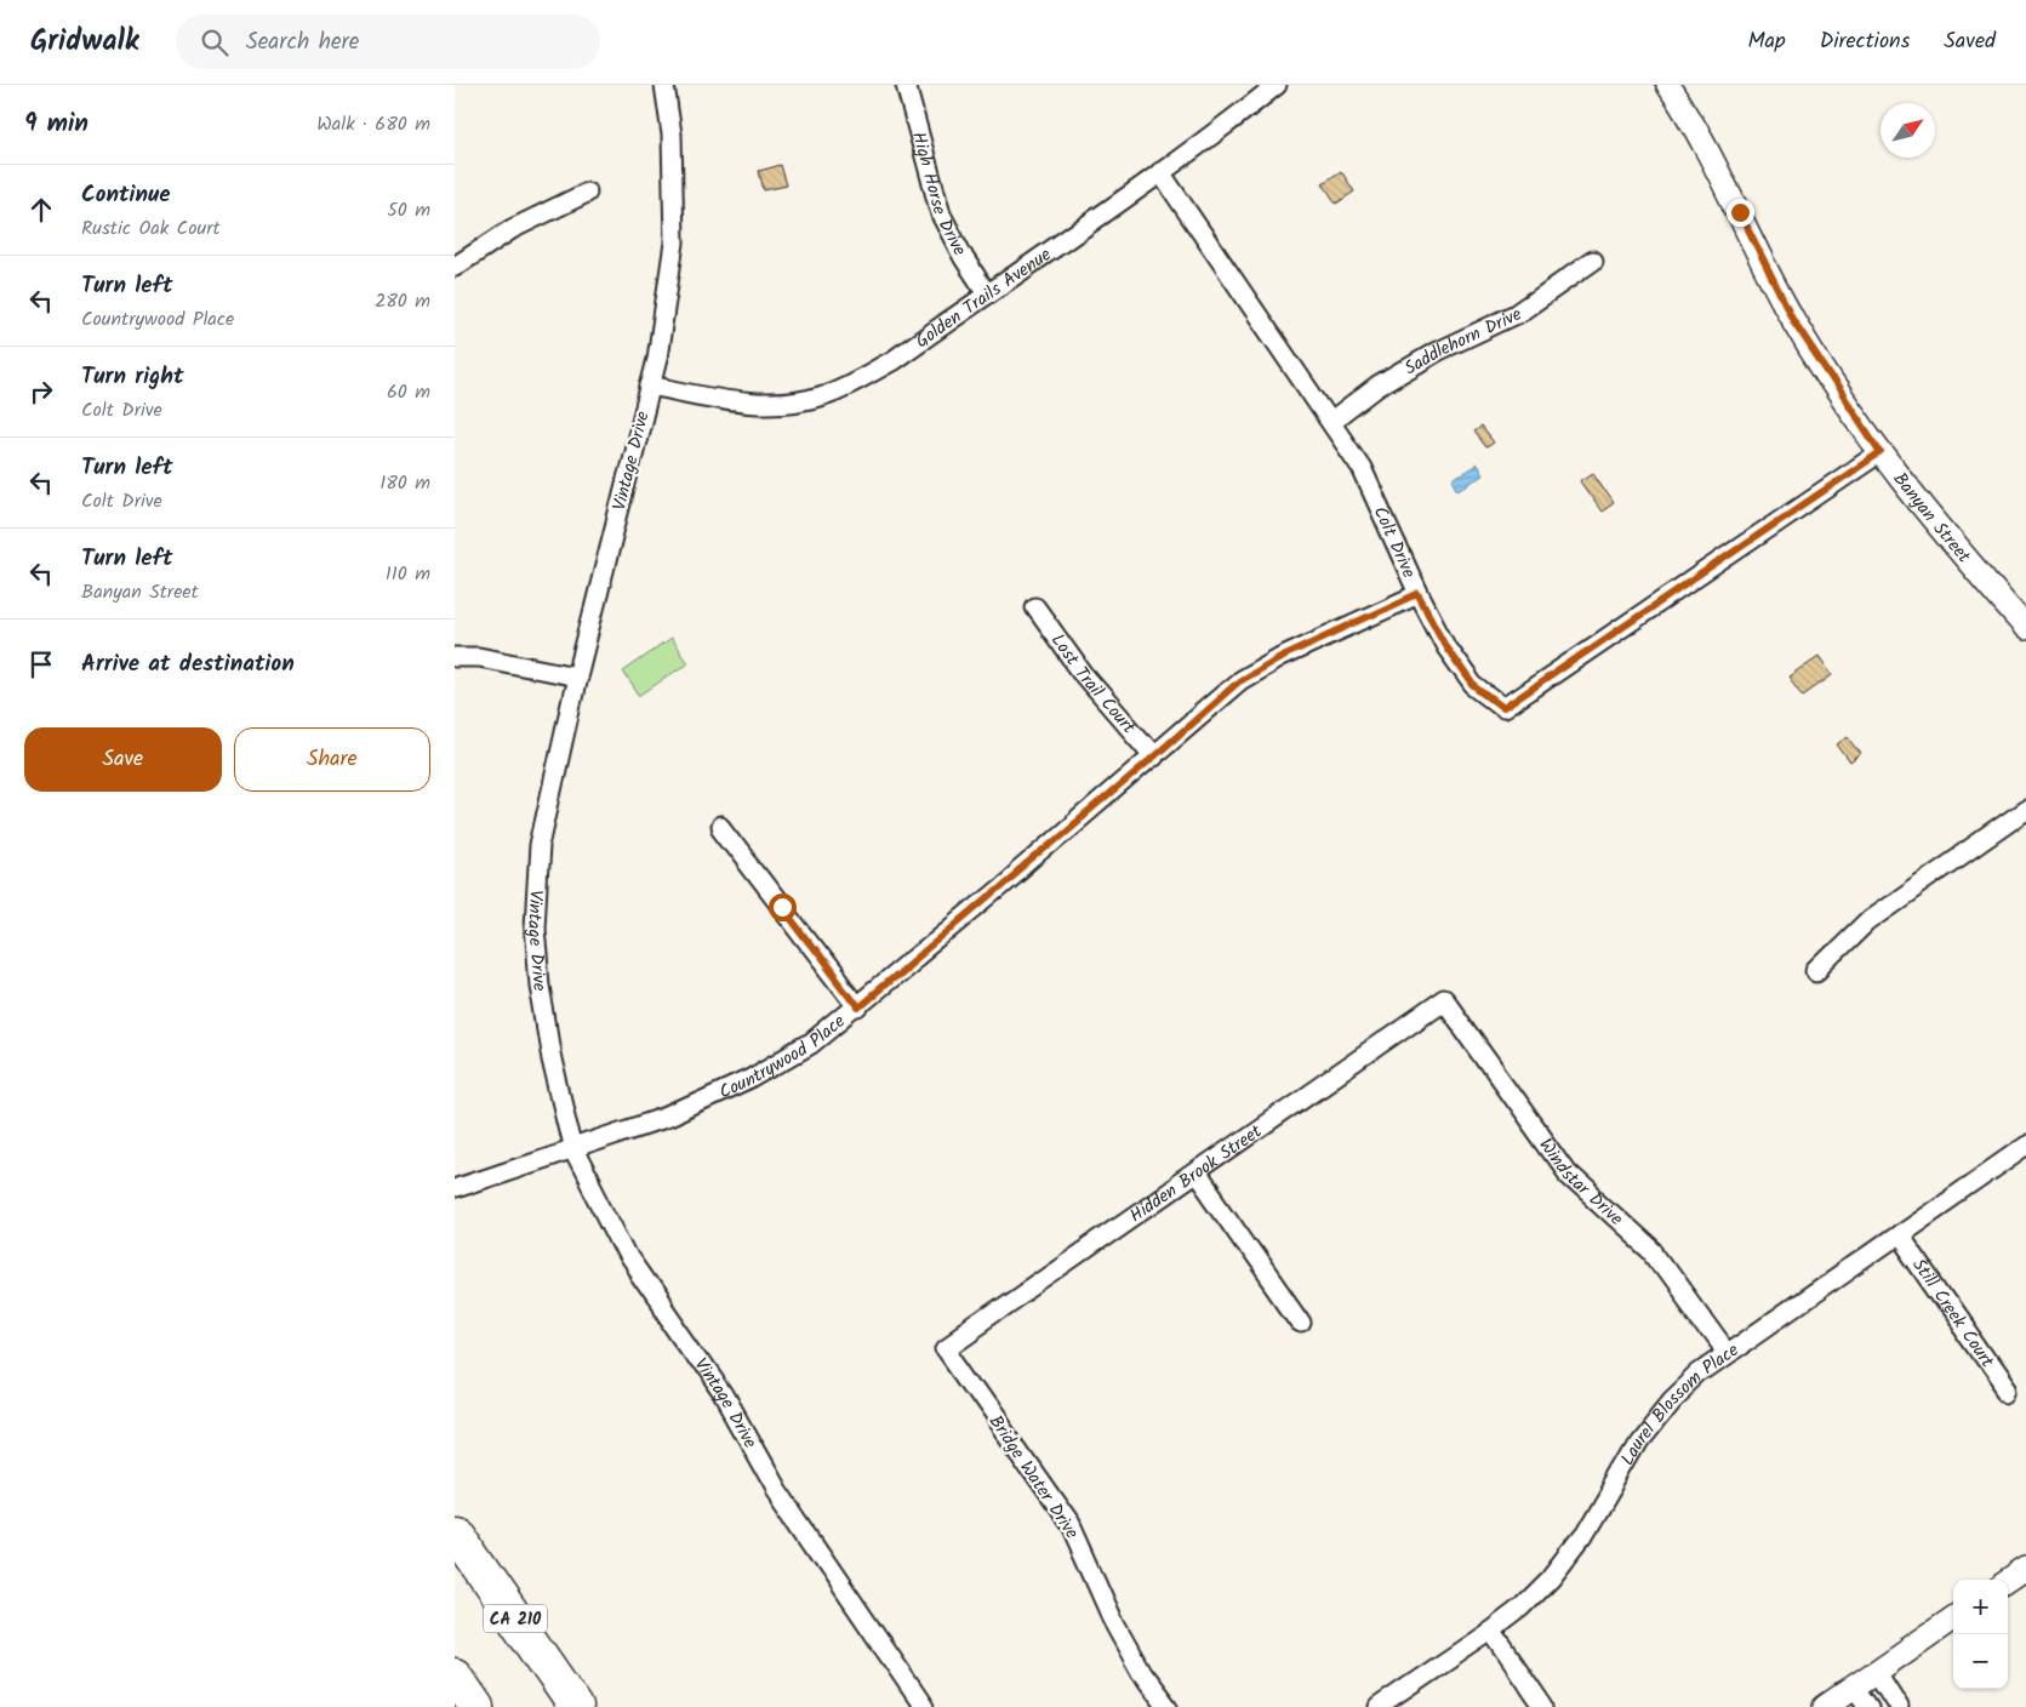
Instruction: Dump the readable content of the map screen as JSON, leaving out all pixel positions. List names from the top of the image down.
{
  "streets": {
    "highway": ["CA 210"],
    "street": [
      "High Horse Drive",
      "Golden Trails Avenue",
      "Saddlehorn Drive",
      "Vintage Drive",
      "Banyan Street",
      "Colt Drive",
      "Lost Trail Court",
      "Countrywood Place",
      "Hidden Brook Street",
      "Windstar Drive",
      "Still Creek Court",
      "Laurel Blossom Place",
      "Bridge Water Drive"
    ]
  },
  "crossings": [
    ["High Horse Drive", "Golden Trails Avenue"],
    ["Golden Trails Avenue", "Vintage Drive"],
    ["Golden Trails Avenue", "Colt Drive"],
    ["Saddlehorn Drive", "Colt Drive"],
    ["Vintage Drive", "Countrywood Place"],
    ["Banyan Street", "Colt Drive"],
    ["Colt Drive", "Countrywood Place"],
    ["Lost Trail Court", "Countrywood Place"],
    ["Hidden Brook Street", "Windstar Drive"],
    ["Hidden Brook Street", "Bridge Water Drive"],
    ["Windstar Drive", "Laurel Blossom Place"],
    ["Still Creek Court", "Laurel Blossom Place"]
  ],
  "north": "top right",
  "page": {
    "header": "Gridwalk",
    "search": "Search here",
    "nav": ["Map", "Directions", "Saved"],
    "heading": ["9 min", "Walk · 680 m"],
    "list": [
      ["Continue", "Rustic Oak Court", "50 m"],
      ["Turn left", "Countrywood Place", "280 m"],
      ["Turn right", "Colt Drive", "60 m"],
      ["Turn left", "Colt Drive", "180 m"],
      ["Turn left", "Banyan Street", "110 m"],
      "Arrive at destination"
    ],
    "buttons": ["Save", "Share"],
    "map_buttons": ["+", "−"]
  }
}
